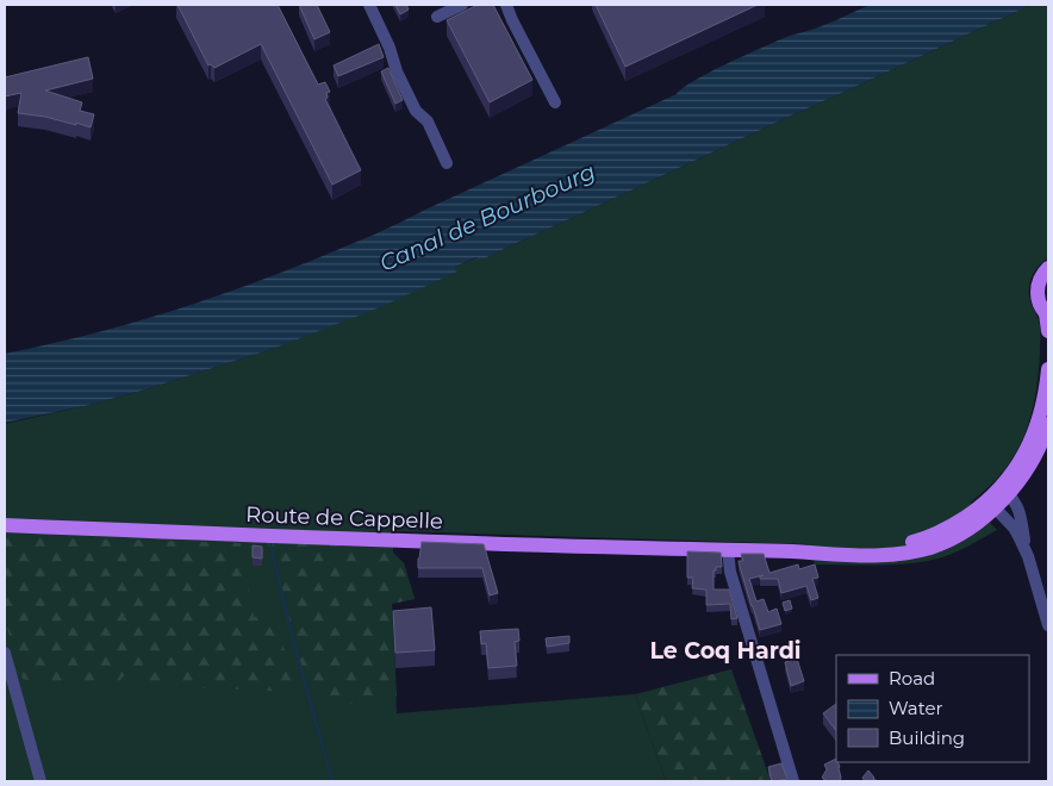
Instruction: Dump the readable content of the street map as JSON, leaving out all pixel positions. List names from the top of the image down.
{
  "streets": {
    "main road": ["Route de Cappelle"]
  },
  "districts": ["Le Coq Hardi"],
  "water": ["Canal de Bourbourg"],
  "legend": ["Road", "Water", "Building"]
}
